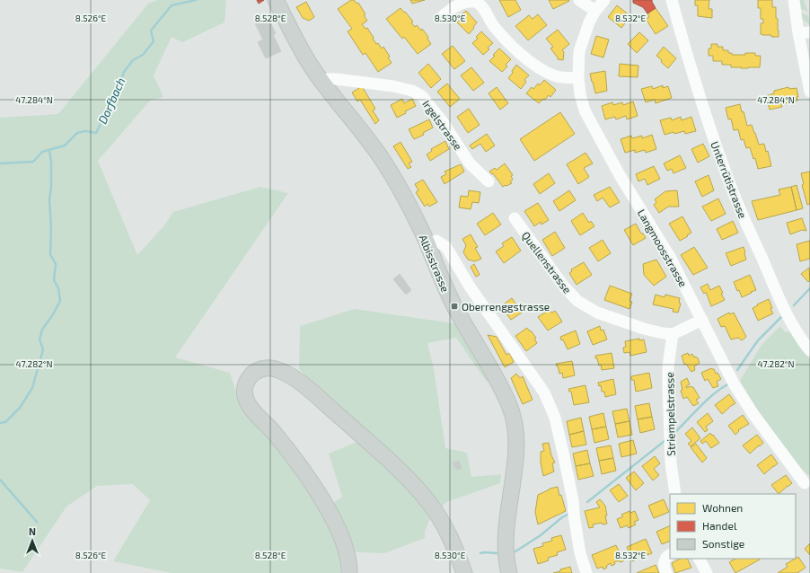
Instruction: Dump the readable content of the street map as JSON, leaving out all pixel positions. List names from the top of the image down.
{
  "streets": {
    "main road": ["Albisstrasse"],
    "street": [
      "Irgelstrasse",
      "Unterrütistrasse",
      "Langmoosstrasse",
      "Quellenstrasse",
      "Striempelstrasse"
    ]
  },
  "crossings": [
    ["Irgelstrasse", "Albisstrasse"],
    ["Quellenstrasse", "Striempelstrasse"]
  ],
  "water": ["Dorfbach"],
  "places": {
    "transit": ["Oberrenggstrasse"]
  },
  "legend": ["Wohnen", "Handel", "Sonstige"],
  "north": "top",
  "coordinates": [
    "8.526°E",
    "8.528°E",
    "8.530°E",
    "8.532°E",
    "47.284°N",
    "47.282°N"
  ]
}
